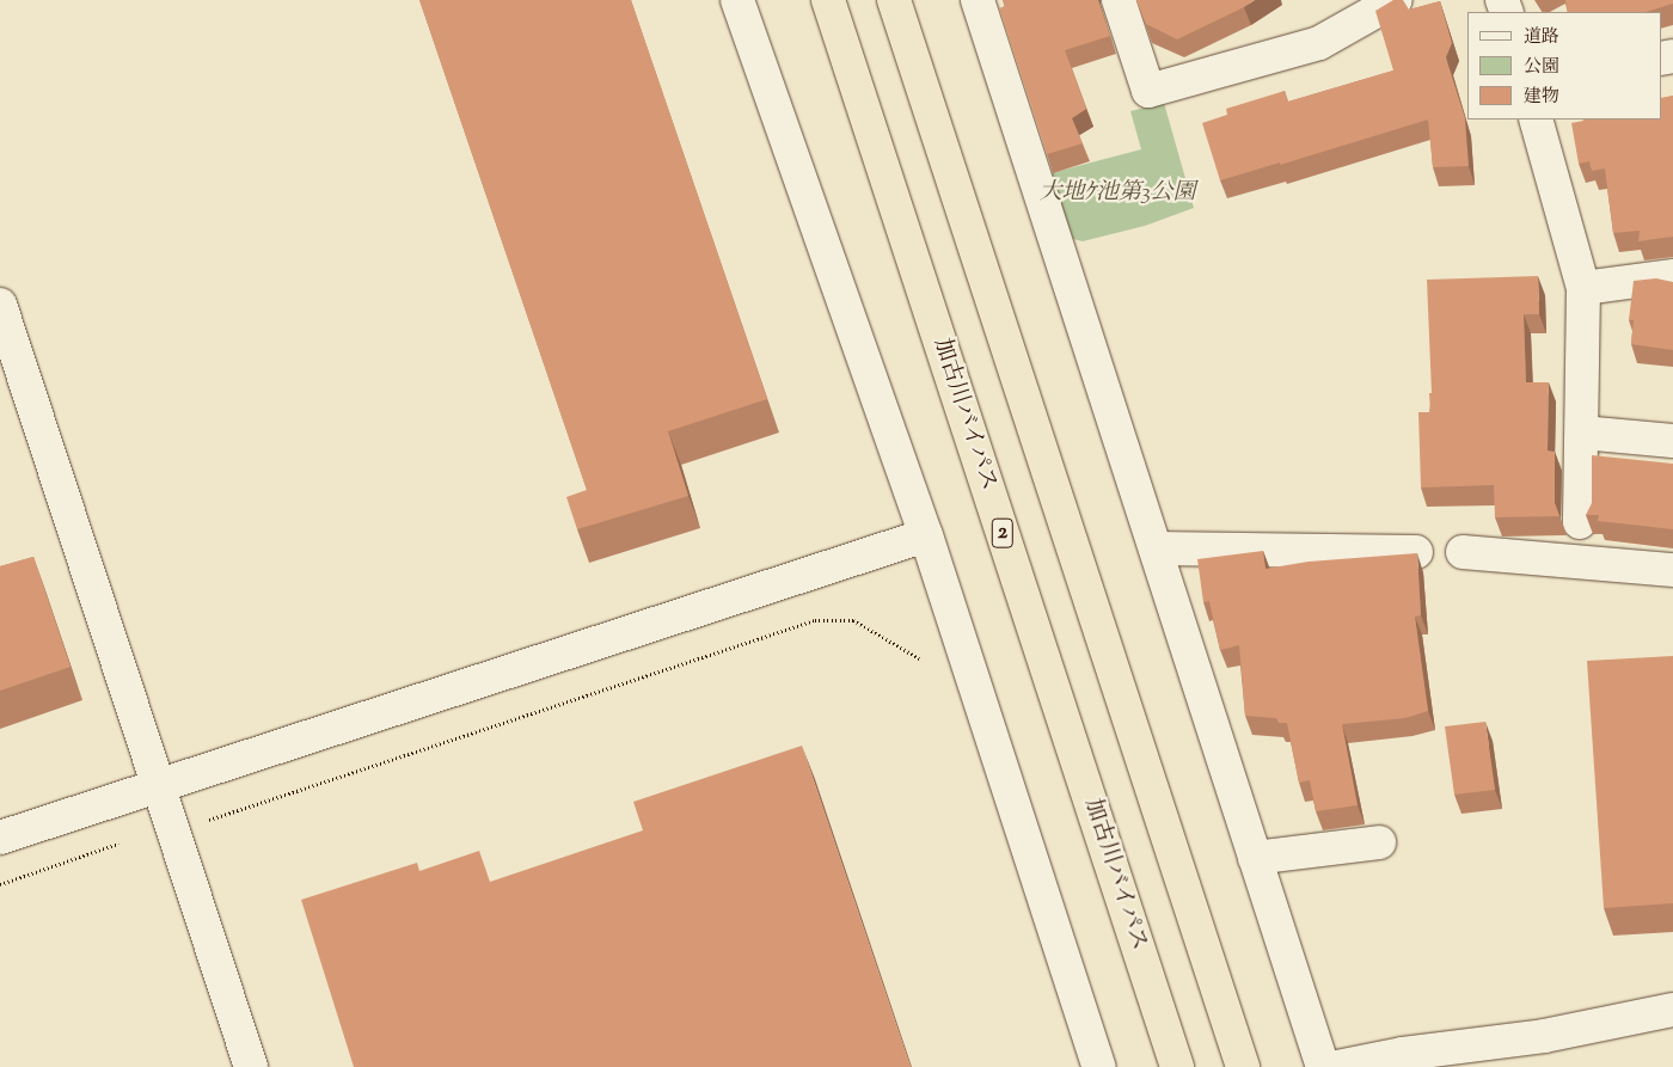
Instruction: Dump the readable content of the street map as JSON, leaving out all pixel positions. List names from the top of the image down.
{
  "streets": {
    "highway": ["加古川バイパス", "2"]
  },
  "parks": ["大地ｹ池第3公園"],
  "legend": ["道路", "公園", "建物"]
}
